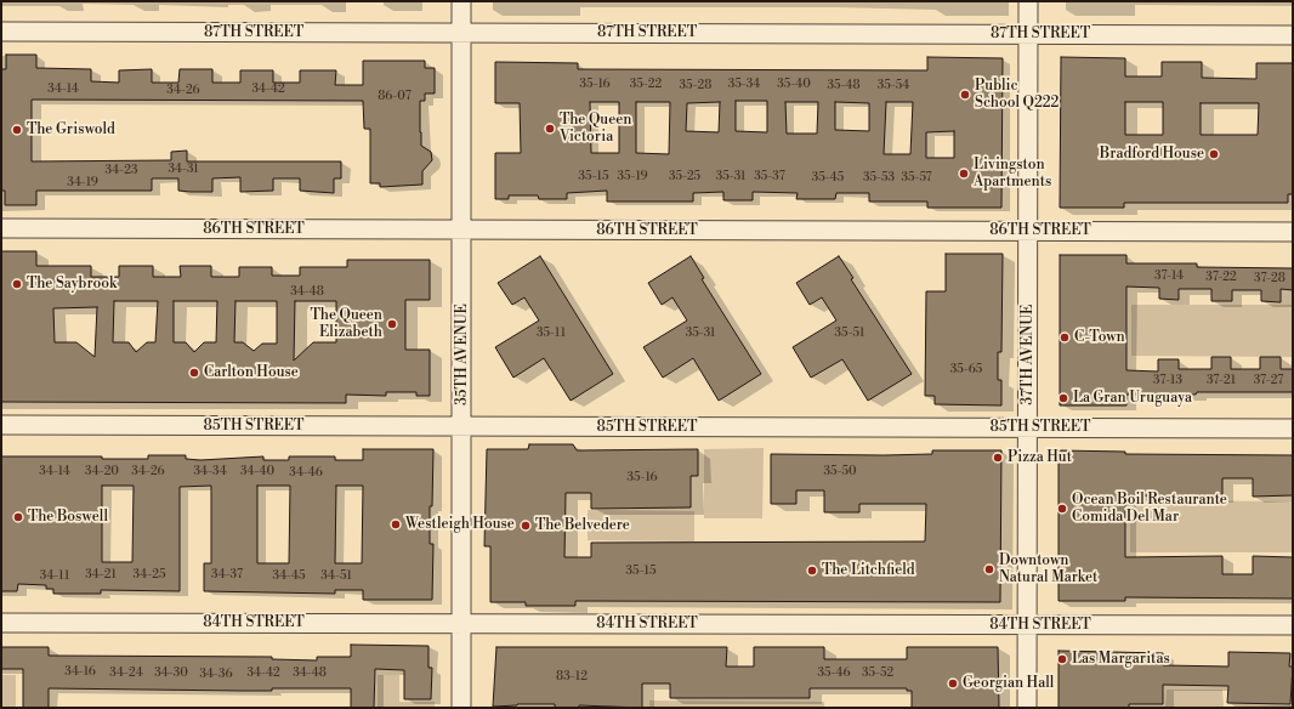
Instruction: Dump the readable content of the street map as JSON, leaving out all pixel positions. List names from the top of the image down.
{
  "streets": {
    "street": [
      "87TH STREET",
      "86TH STREET",
      "35TH AVENUE",
      "37TH AVENUE",
      "85TH STREET",
      "84TH STREET"
    ]
  },
  "crossings": [
    ["87TH STREET", "35TH AVENUE"],
    ["87TH STREET", "37TH AVENUE"],
    ["86TH STREET", "35TH AVENUE"],
    ["86TH STREET", "37TH AVENUE"],
    ["35TH AVENUE", "85TH STREET"],
    ["35TH AVENUE", "84TH STREET"],
    ["37TH AVENUE", "85TH STREET"],
    ["37TH AVENUE", "84TH STREET"]
  ],
  "places": [
    "Public School Q222",
    "The Queen Victoria",
    "The Griswold",
    "Bradford House",
    "Livingston Apartments",
    "The Saybrook",
    "The Queen Elizabeth",
    "C-Town",
    "Carlton House",
    "La Gran Uruguaya",
    "Pizza Hut",
    "Ocean Boil Restaurante Comida Del Mar",
    "The Boswell",
    "Westleigh House",
    "The Belvedere",
    "Downtown Natural Market",
    "The Litchfield",
    "Las Margaritas",
    "Georgian Hall"
  ],
  "house_numbers": [
    "35-16",
    "35-22",
    "35-34",
    "35-40",
    "35-28",
    "35-48",
    "35-54",
    "34-14",
    "34-42",
    "34-26",
    "86-07",
    "34-31",
    "34-23",
    "35-15",
    "35-19",
    "35-25",
    "35-31",
    "35-37",
    "35-45",
    "35-53",
    "35-57",
    "34-19",
    "37-14",
    "37-22",
    "37-28",
    "34-48",
    "35-11",
    "35-31",
    "35-51",
    "35-65",
    "37-13",
    "37-21",
    "37-27",
    "34-14",
    "34-20",
    "34-26",
    "34-34",
    "34-40",
    "35-50",
    "34-46",
    "35-16",
    "35-15",
    "34-21",
    "34-25",
    "34-37",
    "34-11",
    "34-45",
    "34-51",
    "34-16",
    "34-24",
    "34-30",
    "34-42",
    "34-48",
    "35-46",
    "35-52",
    "34-36",
    "83-12"
  ]
}
